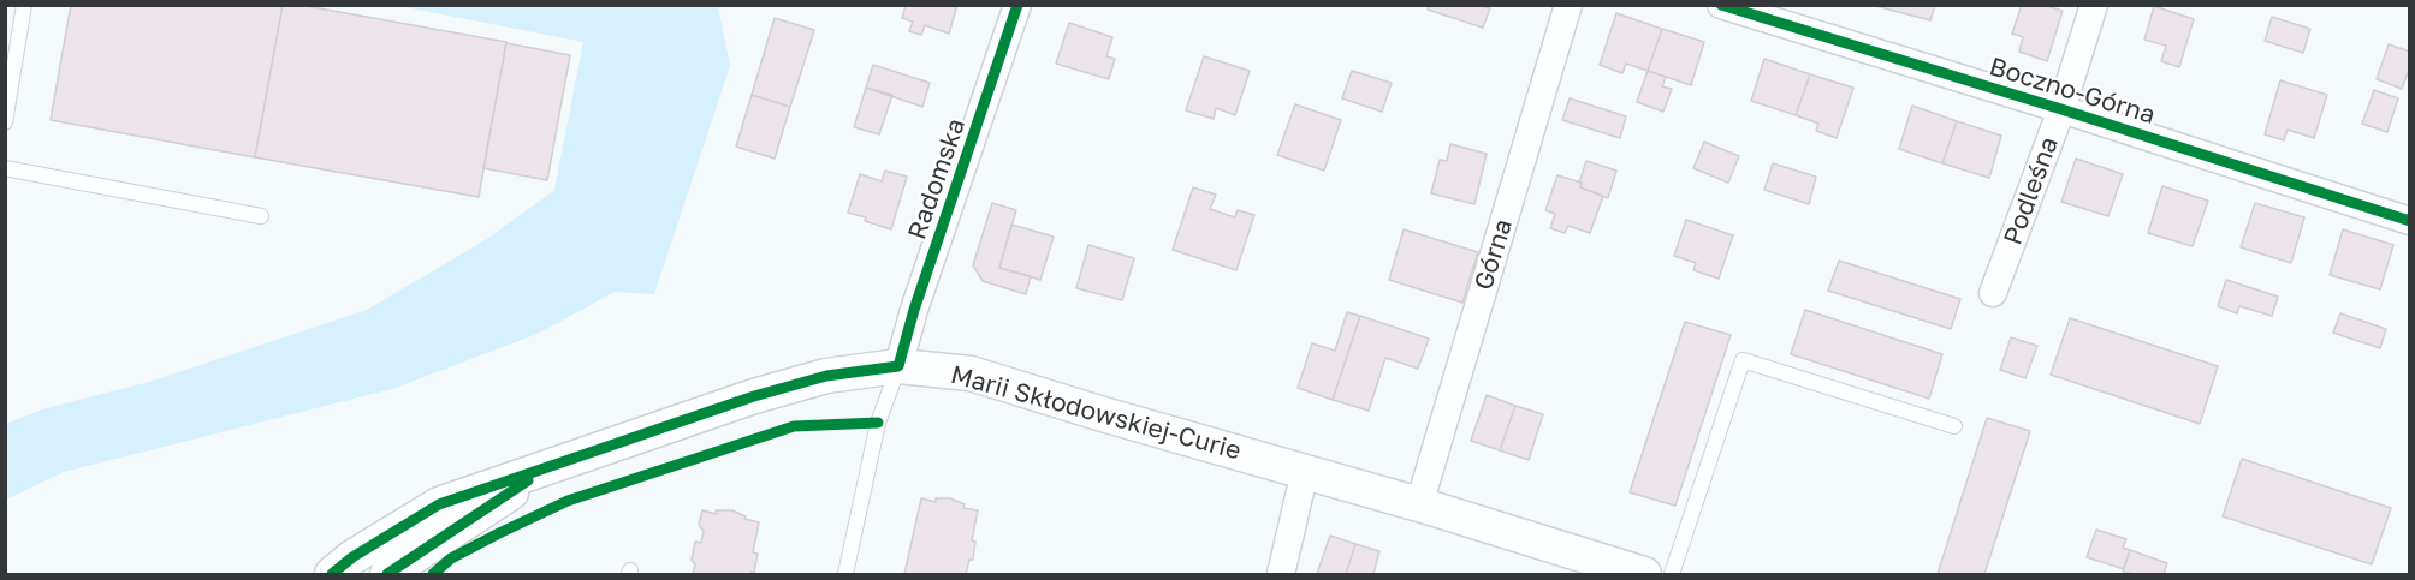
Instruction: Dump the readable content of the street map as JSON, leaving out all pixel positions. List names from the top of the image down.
{
  "streets": {
    "street": [
      "Boczno-Górna",
      "Radomska",
      "Podleśna",
      "Górna",
      "Marii Skłodowskiej-Curie"
    ]
  },
  "crossings": [
    ["Boczno-Górna", "Podleśna"],
    ["Radomska", "Marii Skłodowskiej-Curie"],
    ["Górna", "Marii Skłodowskiej-Curie"]
  ]
}
